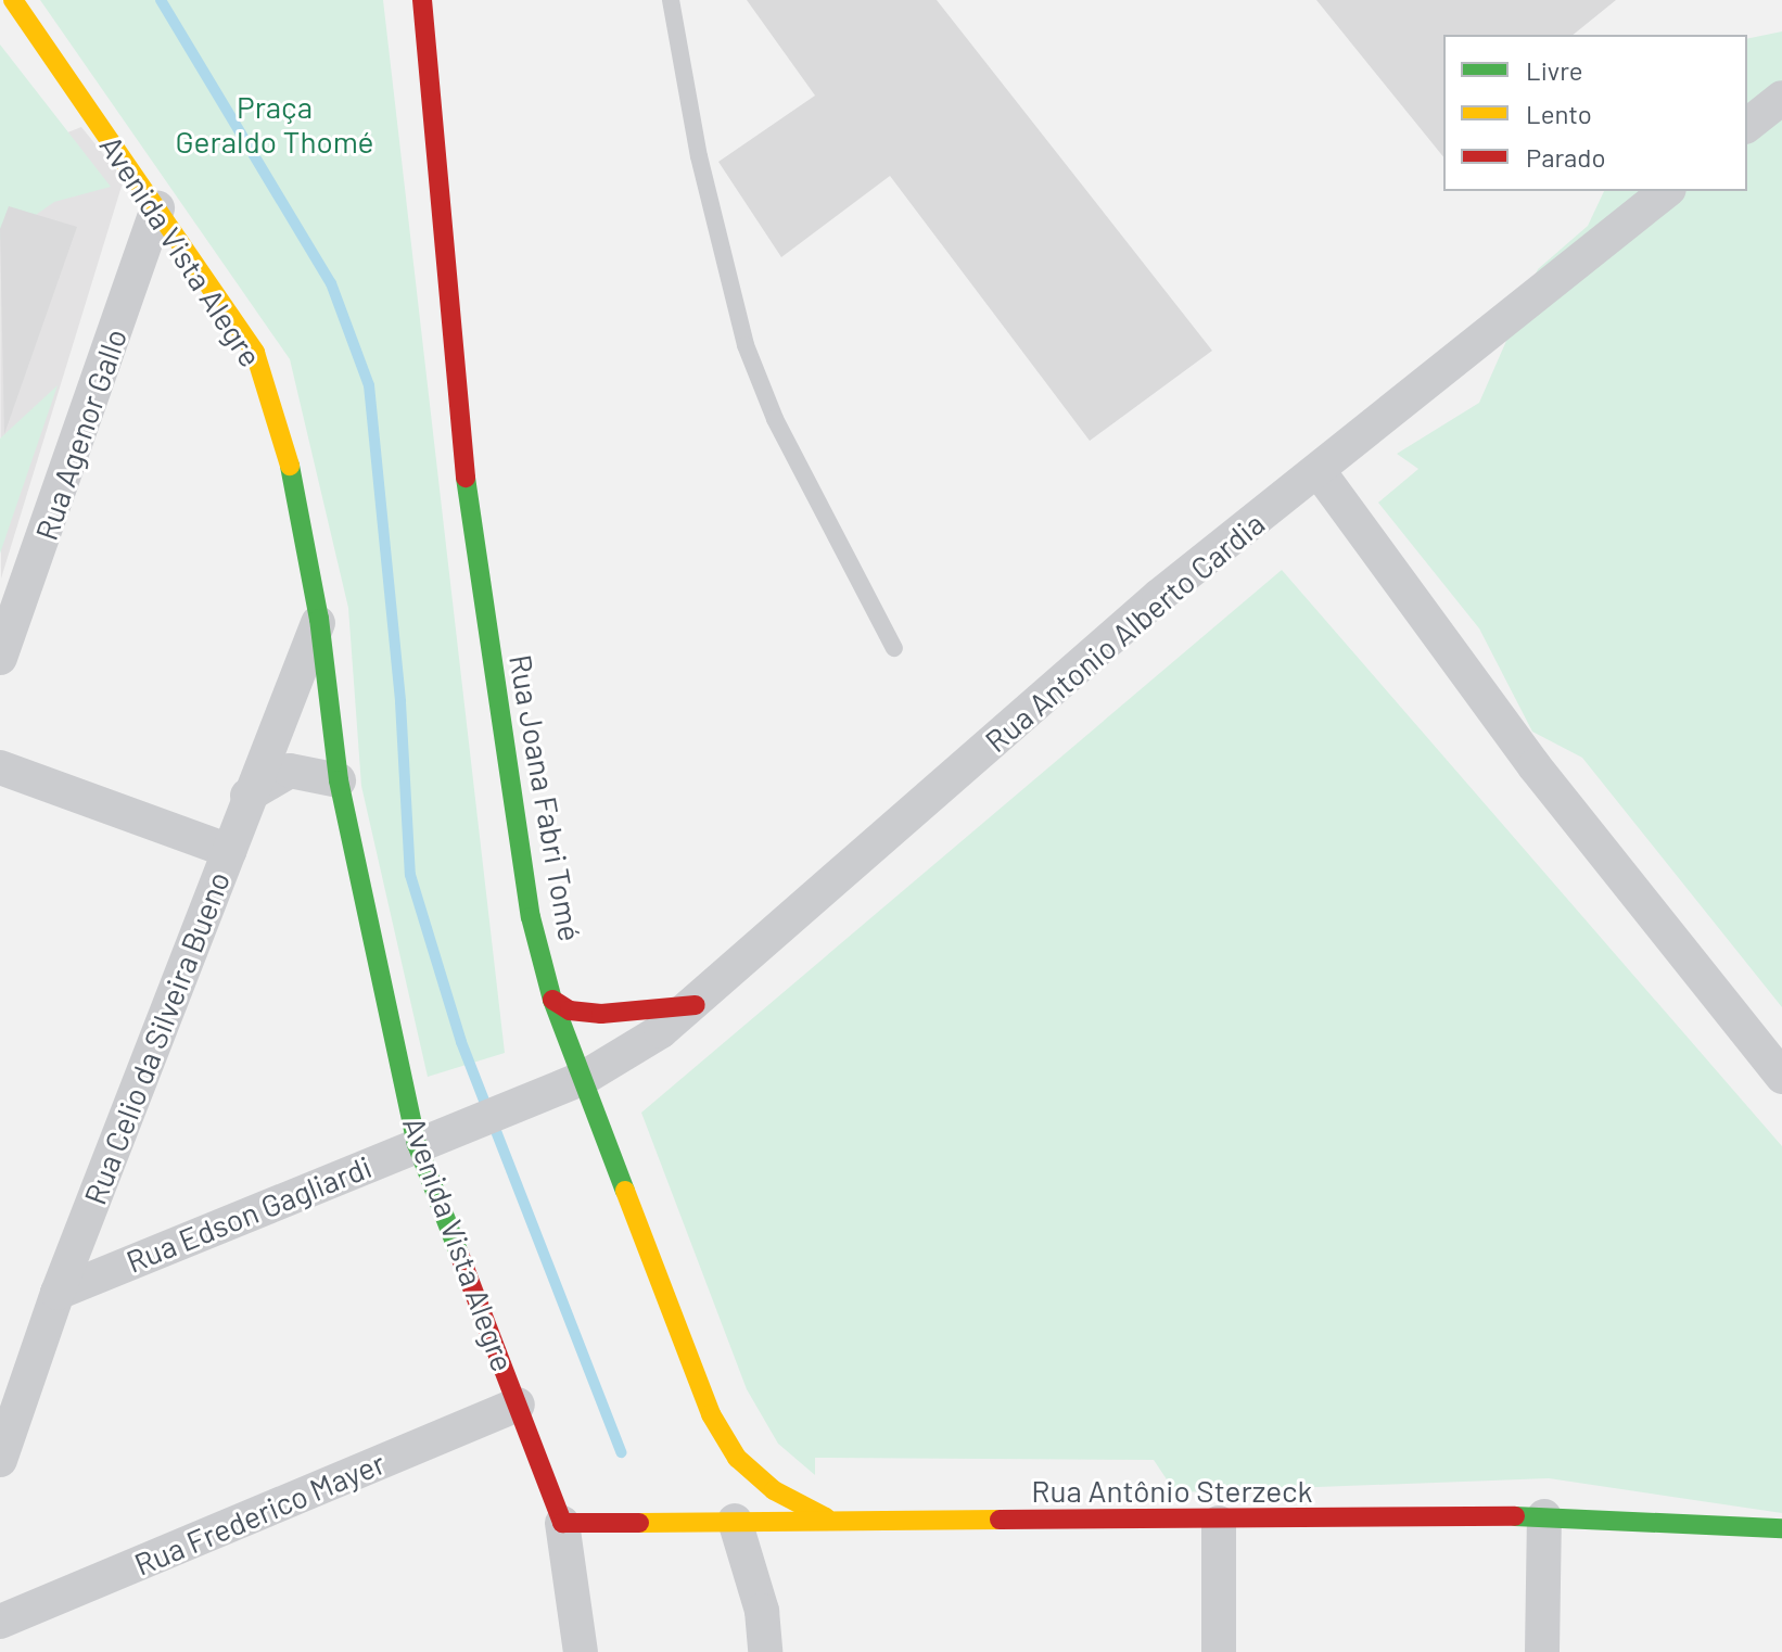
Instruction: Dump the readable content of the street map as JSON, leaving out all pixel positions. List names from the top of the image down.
{
  "streets": {
    "street": [
      "Avenida Vista Alegre",
      "Rua Agenor Gallo",
      "Rua Antonio Alberto Cardia",
      "Rua Joana Fabri Tomé",
      "Rua Celio da Silveira Bueno",
      "Rua Edson Gagliardi",
      "Rua Antônio Sterzeck",
      "Rua Frederico Mayer"
    ]
  },
  "crossings": [
    ["Avenida Vista Alegre", "Rua Agenor Gallo"],
    ["Avenida Vista Alegre", "Rua Celio da Silveira Bueno"],
    ["Avenida Vista Alegre", "Rua Edson Gagliardi"],
    ["Avenida Vista Alegre", "Rua Antônio Sterzeck"],
    ["Avenida Vista Alegre", "Rua Frederico Mayer"],
    ["Rua Antonio Alberto Cardia", "Rua Joana Fabri Tomé"],
    ["Rua Antonio Alberto Cardia", "Rua Edson Gagliardi"],
    ["Rua Joana Fabri Tomé", "Rua Edson Gagliardi"],
    ["Rua Joana Fabri Tomé", "Rua Antônio Sterzeck"],
    ["Rua Celio da Silveira Bueno", "Rua Edson Gagliardi"]
  ],
  "parks": ["Praça Geraldo Thomé"],
  "legend": ["Livre", "Lento", "Parado"]
}
